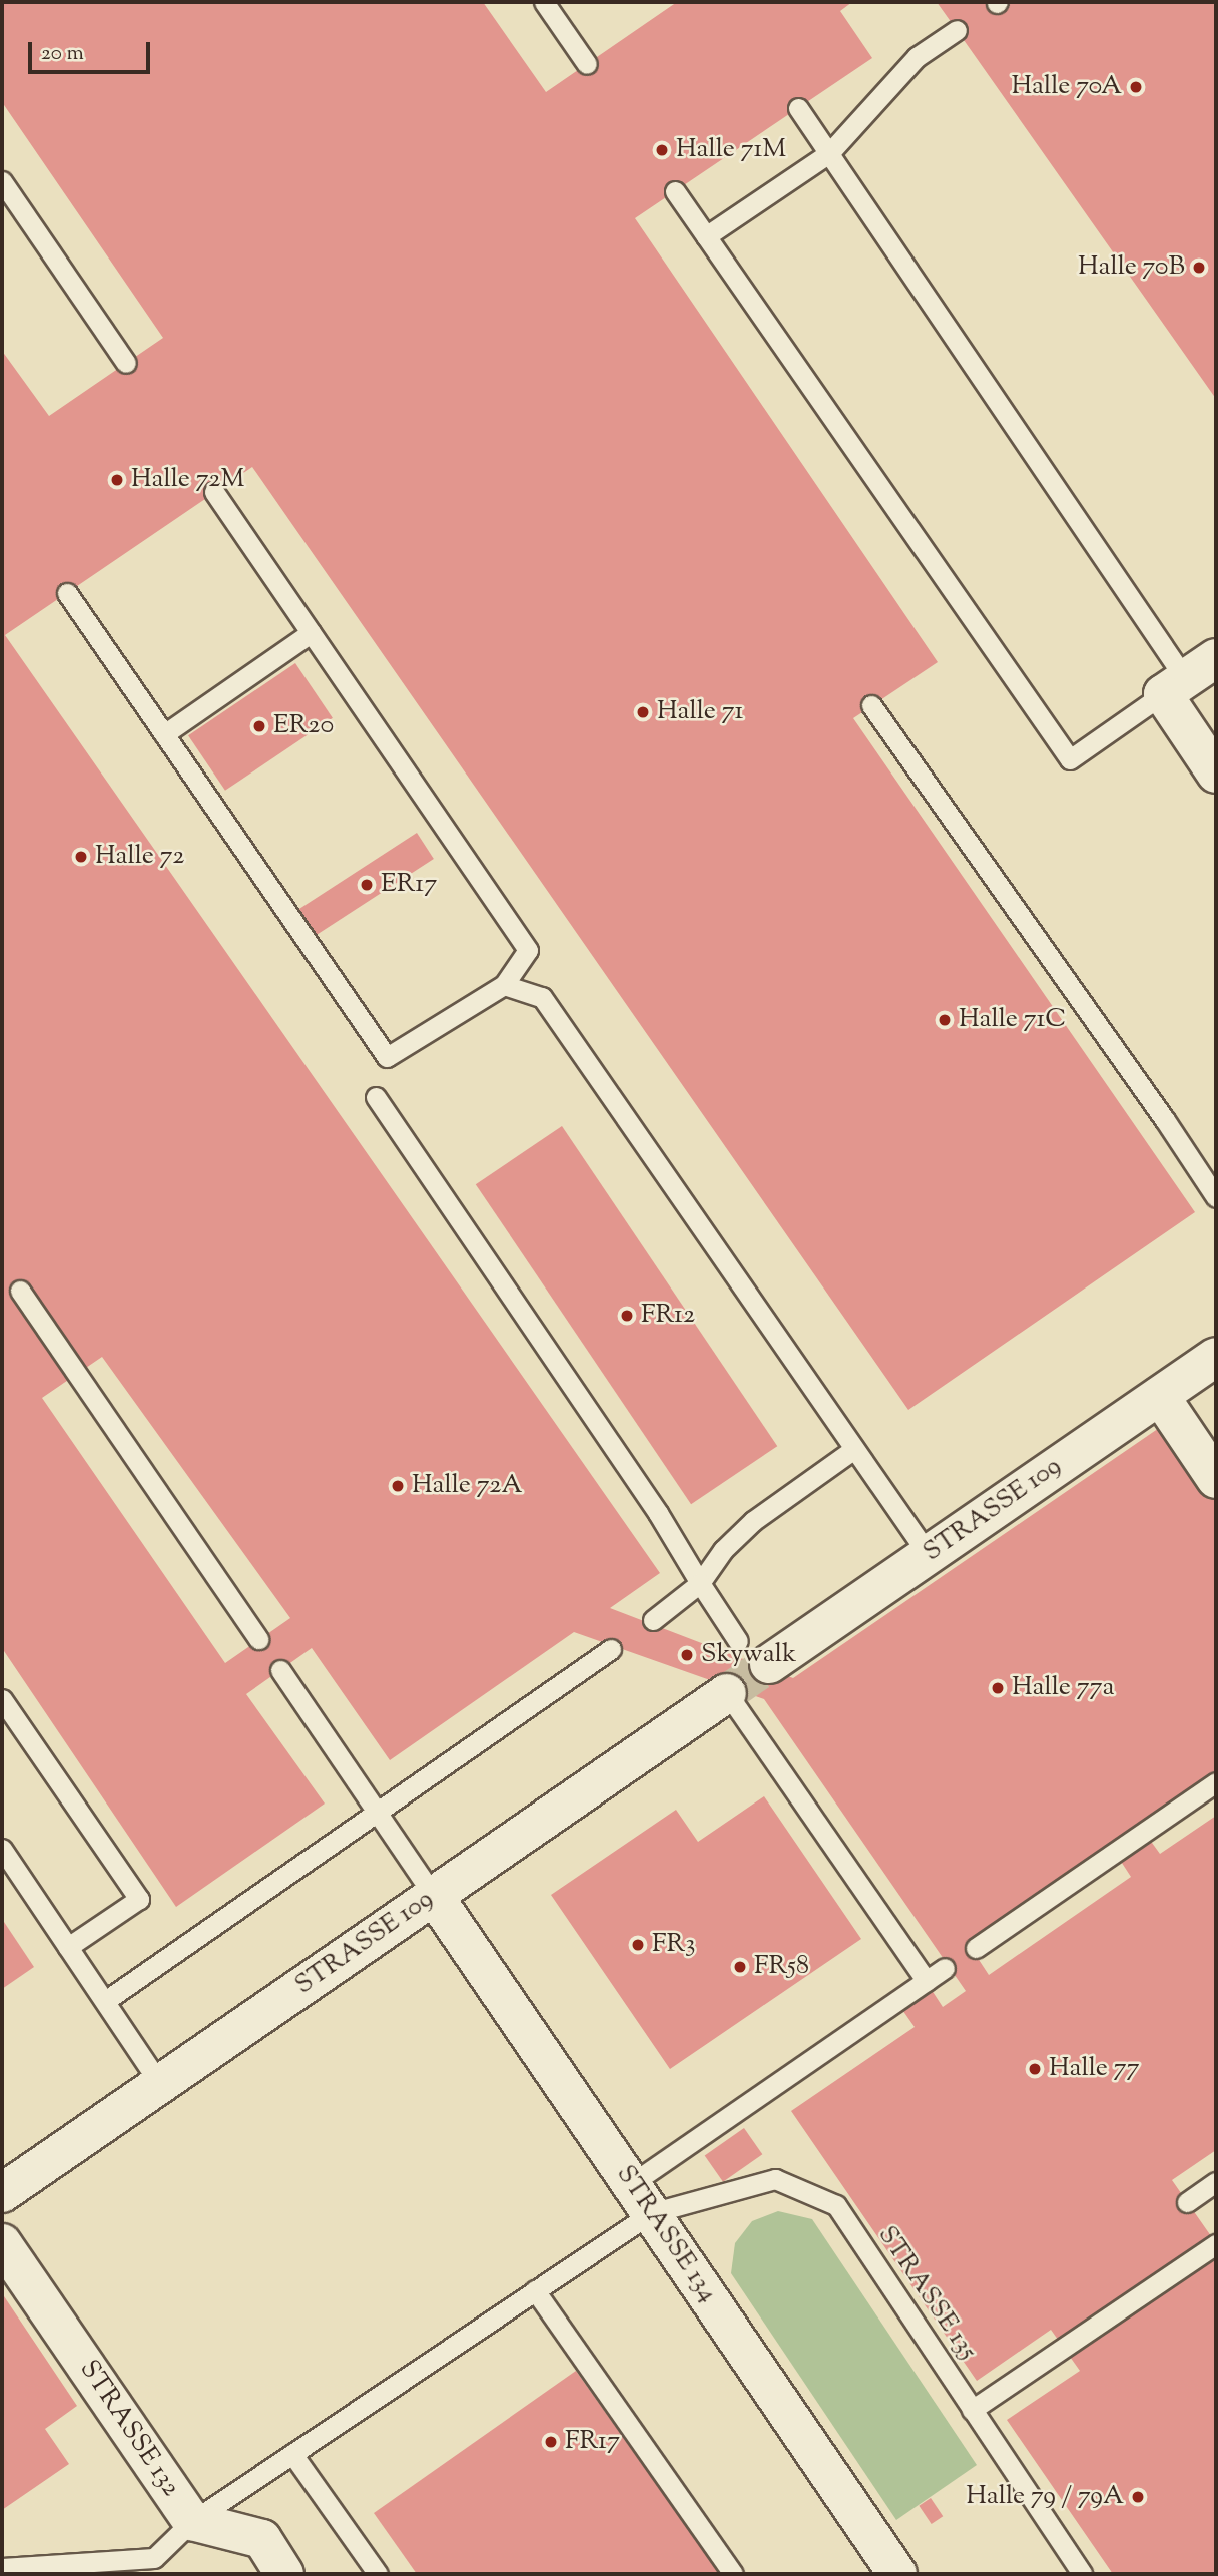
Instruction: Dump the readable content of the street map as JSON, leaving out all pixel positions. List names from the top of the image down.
{
  "streets": {
    "street": ["STRASSE 109", "STRASSE 134", "STRASSE 132"],
    "lane": ["STRASSE 135"]
  },
  "crossings": [
    ["STRASSE 109", "STRASSE 134"],
    ["STRASSE 134", "STRASSE 135"]
  ],
  "places": [
    "Halle 70A",
    "Halle 71M",
    "Halle 70B",
    "Halle 72M",
    "Halle 71",
    "ER20",
    "Halle 72",
    "ER17",
    "Halle 71C",
    "FR12",
    "Halle 72A",
    "Skywalk",
    "Halle 77a",
    "FR3",
    "FR58",
    "Halle 77",
    "FR17",
    "Halle 79 / 79A"
  ],
  "scale_bar": "20 m"
}
